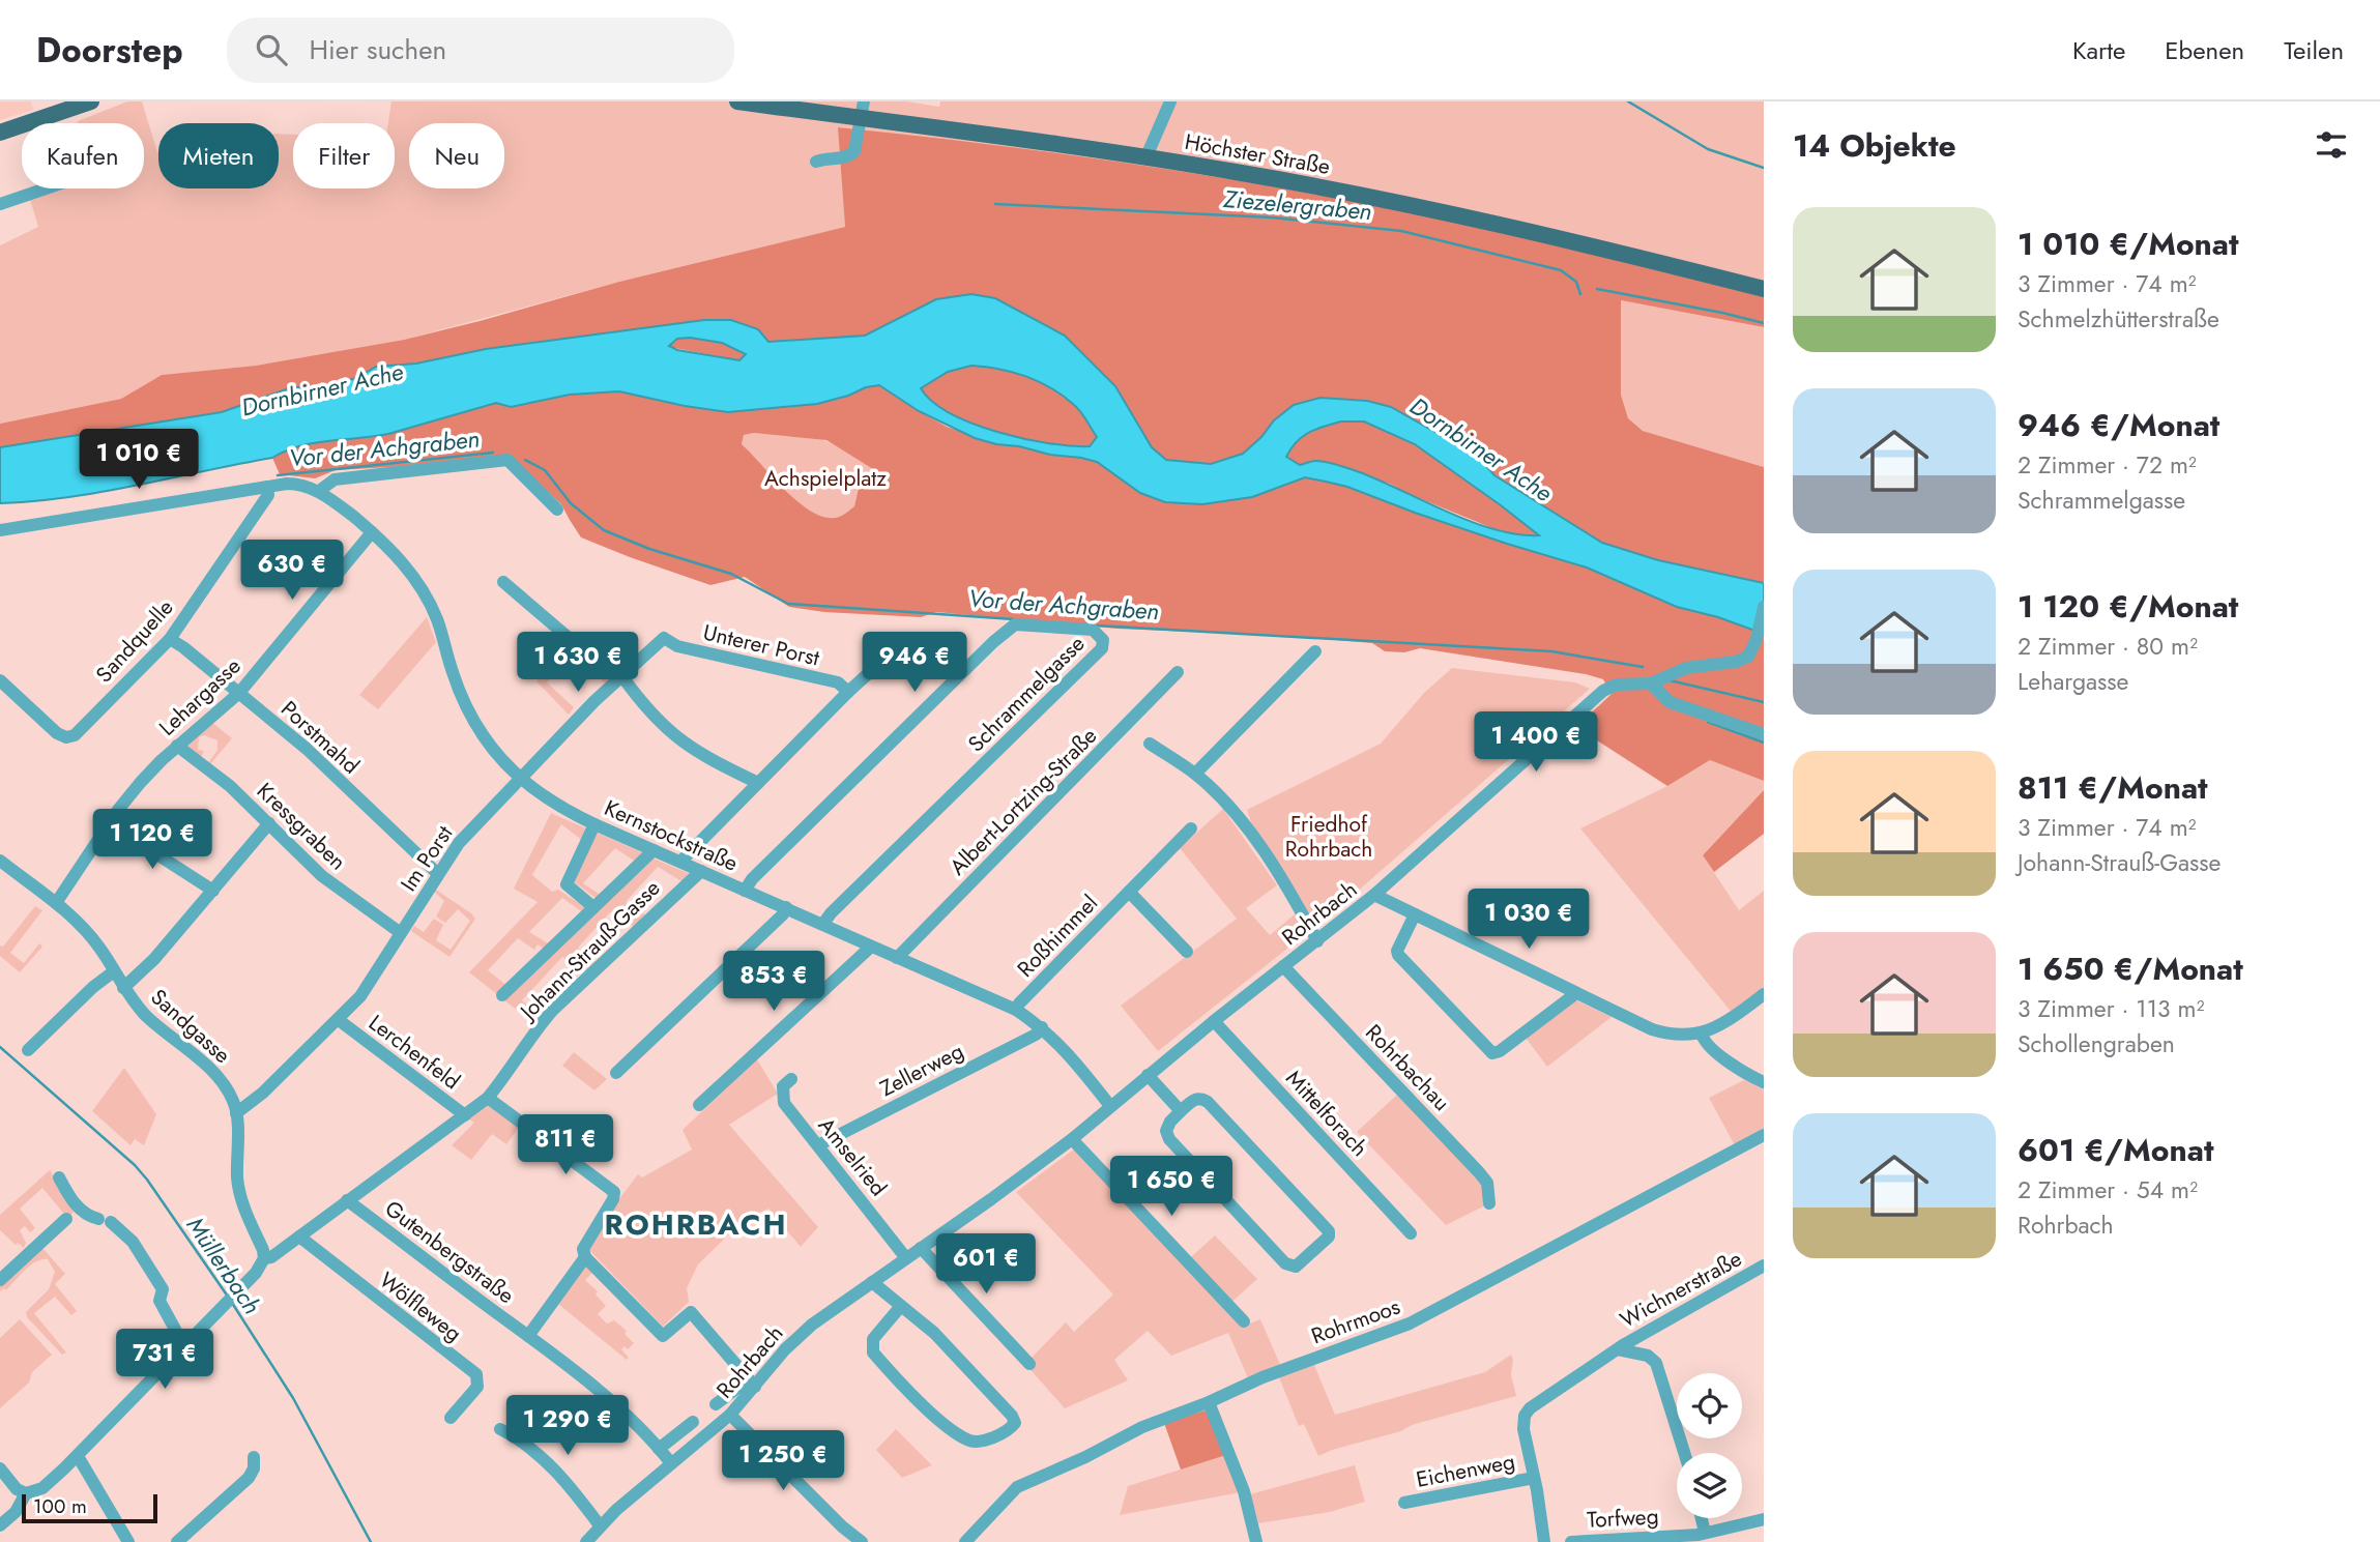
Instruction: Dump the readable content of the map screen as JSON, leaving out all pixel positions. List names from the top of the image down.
{
  "streets": {
    "main road": ["Höchster Straße"],
    "street": [
      "Sandquelle",
      "Unterer Porst",
      "Schrammelgasse",
      "Lehargasse",
      "Porstmahd",
      "Albert-Lortzing-Straße",
      "Kressgraben",
      "Kernstockstraße",
      "Im Porst",
      "Rohrbach",
      "Roßhimmel",
      "Johann-Strauß-Gasse",
      "Sandgasse",
      "Lerchenfeld",
      "Rohrbachau",
      "Zellerweg",
      "Mittelforach",
      "Amselried",
      "Gutenbergstraße",
      "Wichnerstraße",
      "Wölfleweg",
      "Rohrmoos",
      "Eichenweg",
      "Torfweg"
    ]
  },
  "crossings": [
    ["Sandquelle", "Porstmahd"],
    ["Unterer Porst", "Im Porst"],
    ["Schrammelgasse", "Kernstockstraße"],
    ["Lehargasse", "Porstmahd"],
    ["Lehargasse", "Kressgraben"],
    ["Lehargasse", "Kernstockstraße"],
    ["Lehargasse", "Sandgasse"],
    ["Porstmahd", "Im Porst"],
    ["Albert-Lortzing-Straße", "Kernstockstraße"],
    ["Kressgraben", "Im Porst"],
    ["Kernstockstraße", "Im Porst"],
    ["Kernstockstraße", "Rohrbach"],
    ["Kernstockstraße", "Roßhimmel"],
    ["Kernstockstraße", "Johann-Strauß-Gasse"],
    ["Kernstockstraße", "Zellerweg"],
    ["Im Porst", "Sandgasse"],
    ["Im Porst", "Lerchenfeld"],
    ["Rohrbach", "Rohrbachau"],
    ["Rohrbach", "Mittelforach"],
    ["Rohrbach", "Amselried"],
    ["Rohrbach", "Gutenbergstraße"],
    ["Johann-Strauß-Gasse", "Sandgasse"],
    ["Johann-Strauß-Gasse", "Lerchenfeld"],
    ["Johann-Strauß-Gasse", "Gutenbergstraße"],
    ["Johann-Strauß-Gasse", "Wölfleweg"],
    ["Zellerweg", "Amselried"],
    ["Wichnerstraße", "Eichenweg"]
  ],
  "districts": ["ROHRBACH"],
  "water": [
    "Ziezelergraben",
    "Dornbirner Ache",
    "Vor der Achgraben",
    "Müllerbach"
  ],
  "parks": ["Achspielplatz", "Friedhof Rohrbach"],
  "scale_bar": "100 m",
  "page": {
    "header": "Doorstep",
    "search": "Hier suchen",
    "nav": ["Karte", "Ebenen", "Teilen"],
    "heading": "14 Objekte",
    "chip": [
      "Kaufen",
      "Mieten",
      "Filter",
      "Neu"
    ],
    "list": [
      {
        "name": "1 010 €/Monat",
        "note": "3 Zimmer · 74 m² · Schmelzhütterstraße"
      },
      {
        "name": "946 €/Monat",
        "note": "2 Zimmer · 72 m² · Schrammelgasse"
      },
      {
        "name": "1 120 €/Monat",
        "note": "2 Zimmer · 80 m² · Lehargasse"
      },
      {
        "name": "811 €/Monat",
        "note": "3 Zimmer · 74 m² · Johann-Strauß-Gasse"
      },
      {
        "name": "1 650 €/Monat",
        "note": "3 Zimmer · 113 m² · Schollengraben"
      },
      {
        "name": "601 €/Monat",
        "note": "2 Zimmer · 54 m² · Rohrbach"
      }
    ],
    "price": [
      "1 010 €",
      "630 €",
      "1 630 €",
      "946 €",
      "1 400 €",
      "1 120 €",
      "1 030 €",
      "853 €",
      "811 €",
      "1 650 €",
      "601 €",
      "731 €",
      "1 290 €",
      "1 250 €"
    ],
    "scale": "100 m"
  }
}
